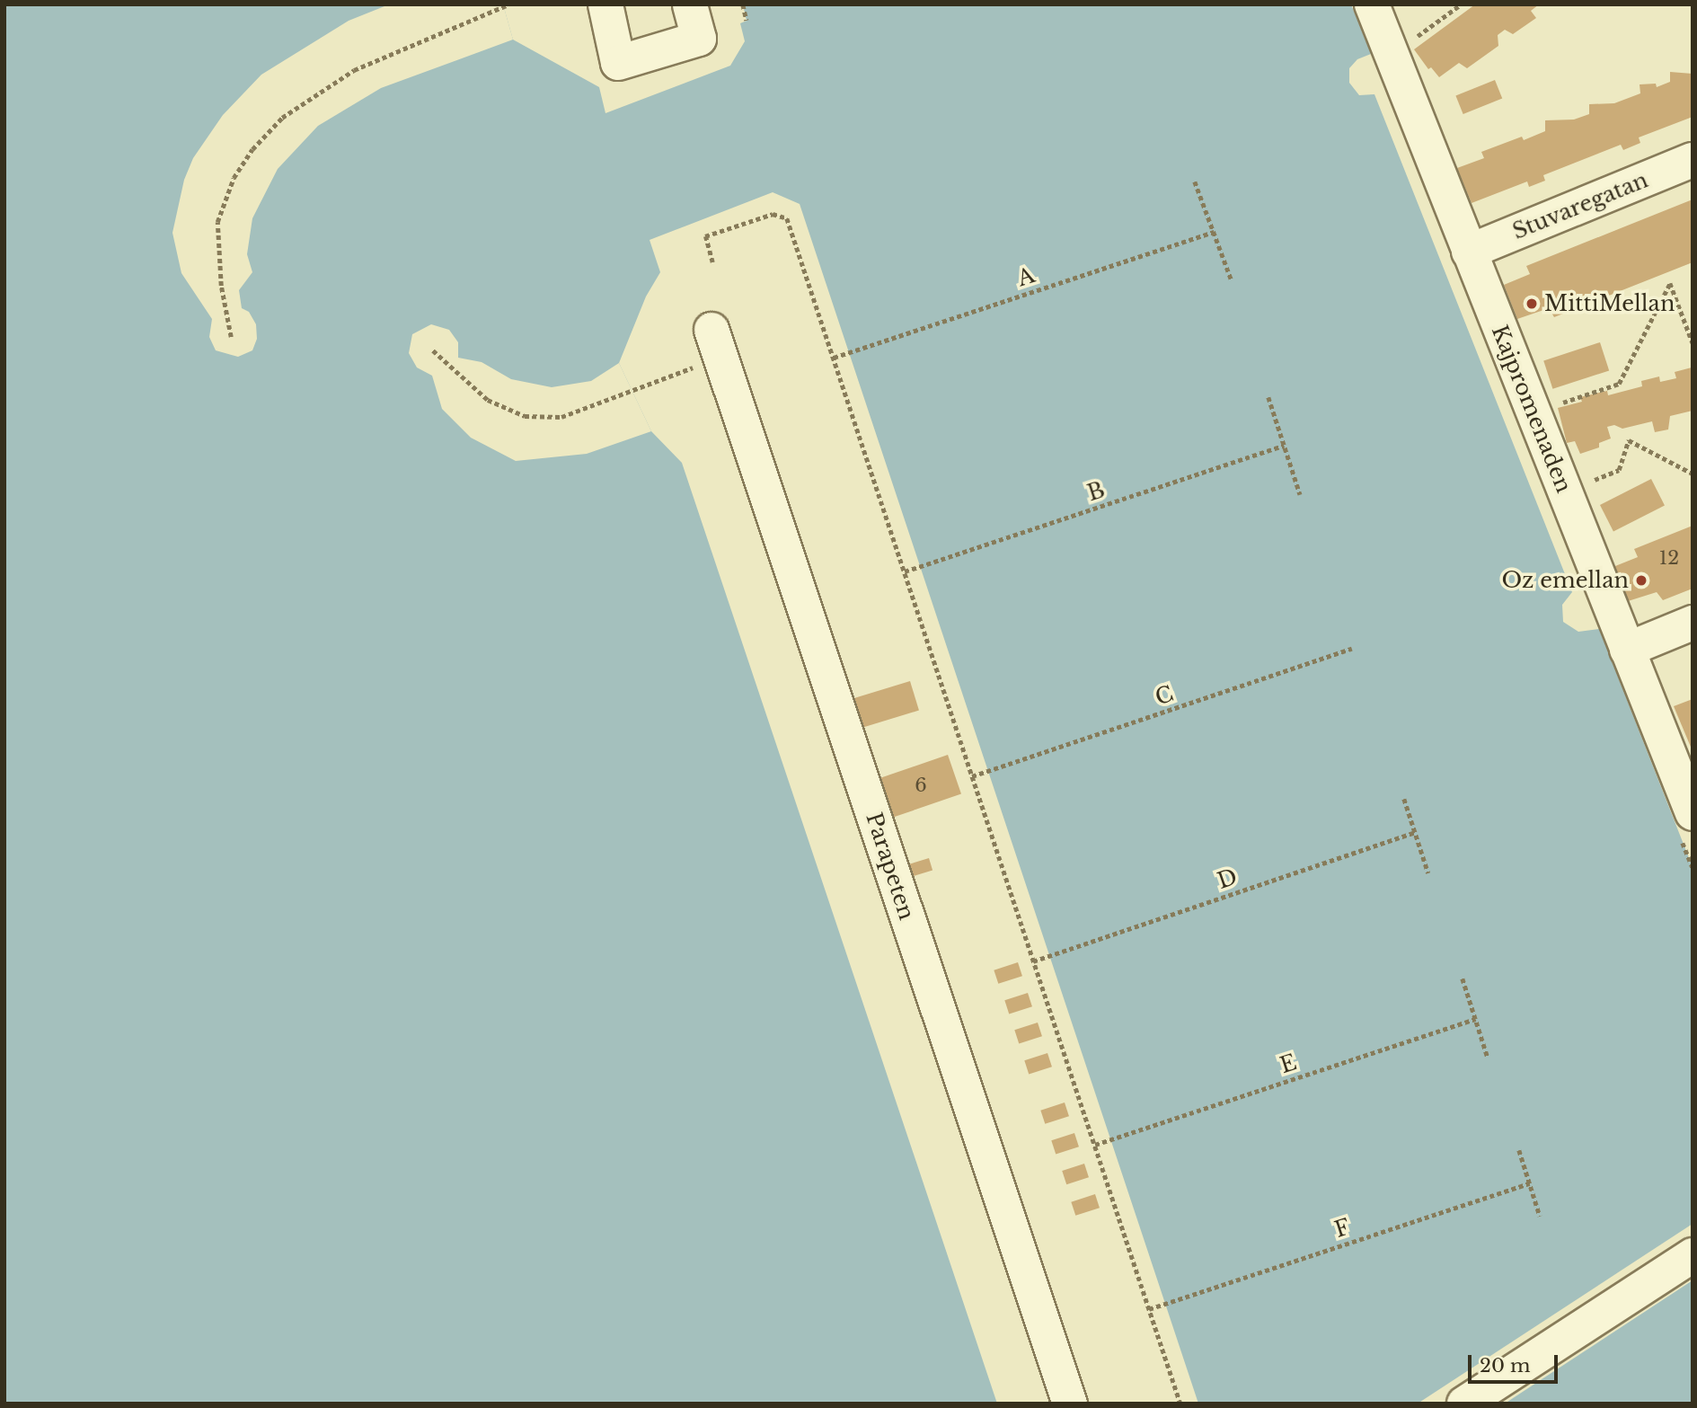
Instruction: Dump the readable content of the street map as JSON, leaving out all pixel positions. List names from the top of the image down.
{
  "streets": {
    "street": ["Stuvaregatan", "Kajpromenaden", "Parapeten"],
    "path": [
      "A",
      "B",
      "C",
      "D",
      "E",
      "F"
    ]
  },
  "crossings": [
    ["Stuvaregatan", "Kajpromenaden"]
  ],
  "places": ["MittiMellan", "Oz emellan"],
  "house_numbers": ["12", "6"],
  "scale_bar": "20 m"
}
